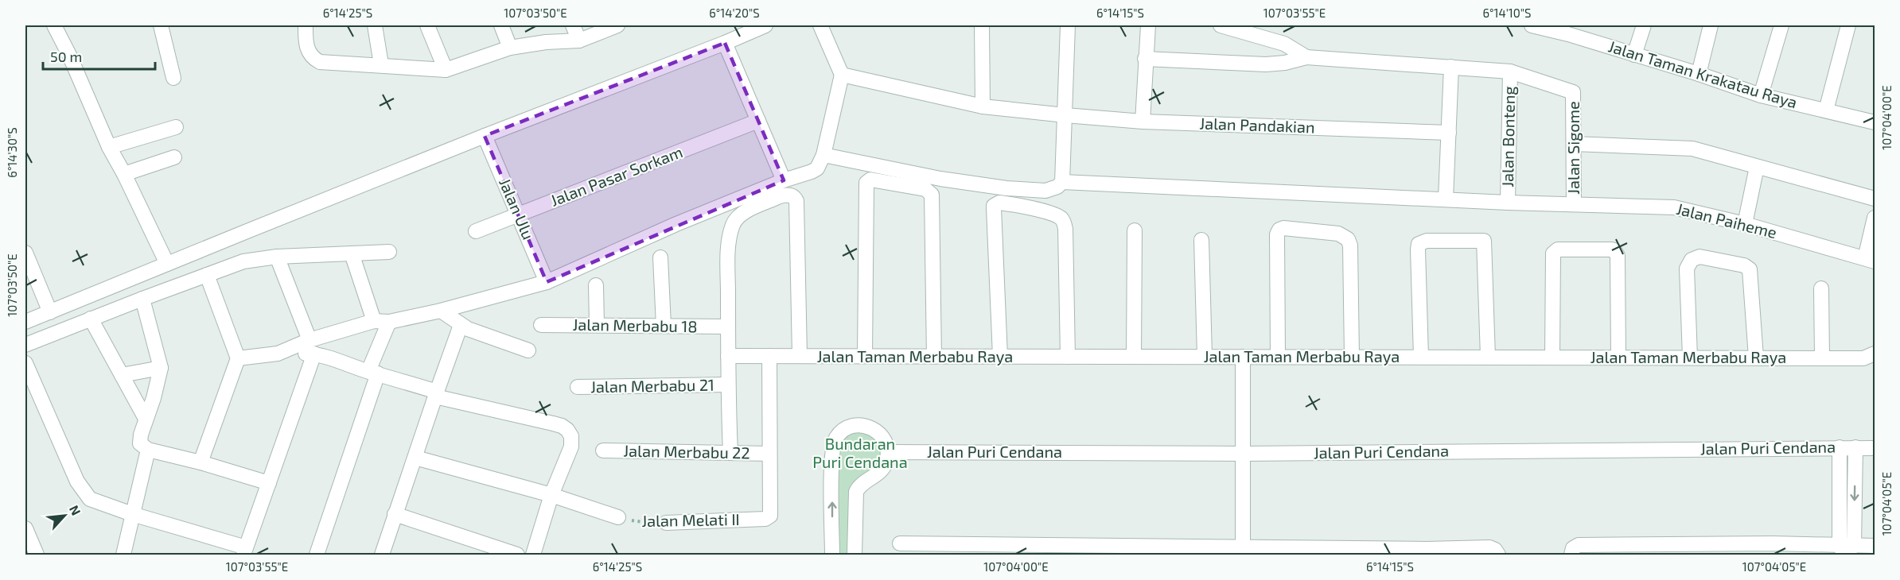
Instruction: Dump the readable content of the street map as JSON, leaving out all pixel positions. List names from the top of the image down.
{
  "streets": {
    "street": [
      "Jalan Taman Krakatau Raya",
      "Jalan Pandakian",
      "Jalan Bonteng",
      "Jalan Sigome",
      "Jalan Pasar Sorkam",
      "Jalan Ulu",
      "Jalan Paiheme",
      "Jalan Merbabu 18",
      "Jalan Taman Merbabu Raya",
      "Jalan Merbabu 21",
      "Jalan Puri Cendana",
      "Jalan Merbabu 22",
      "Jalan Melati II"
    ]
  },
  "crossings": [
    ["Jalan Bonteng", "Jalan Sigome"],
    ["Jalan Bonteng", "Jalan Paiheme"],
    ["Jalan Sigome", "Jalan Paiheme"],
    ["Jalan Pasar Sorkam", "Jalan Ulu"],
    ["Jalan Merbabu 22", "Jalan Melati II"]
  ],
  "parks": ["Bundaran Puri Cendana"],
  "scale_bar": "50 m",
  "north": "top right",
  "coordinates": [
    "6°14'25\"S",
    "107°03'50\"E",
    "6°14'20\"S",
    "6°14'15\"S",
    "107°03'55\"E",
    "6°14'10\"S",
    "107°04'00\"E",
    "6°14'30\"S",
    "107°04'05\"E"
  ]
}
